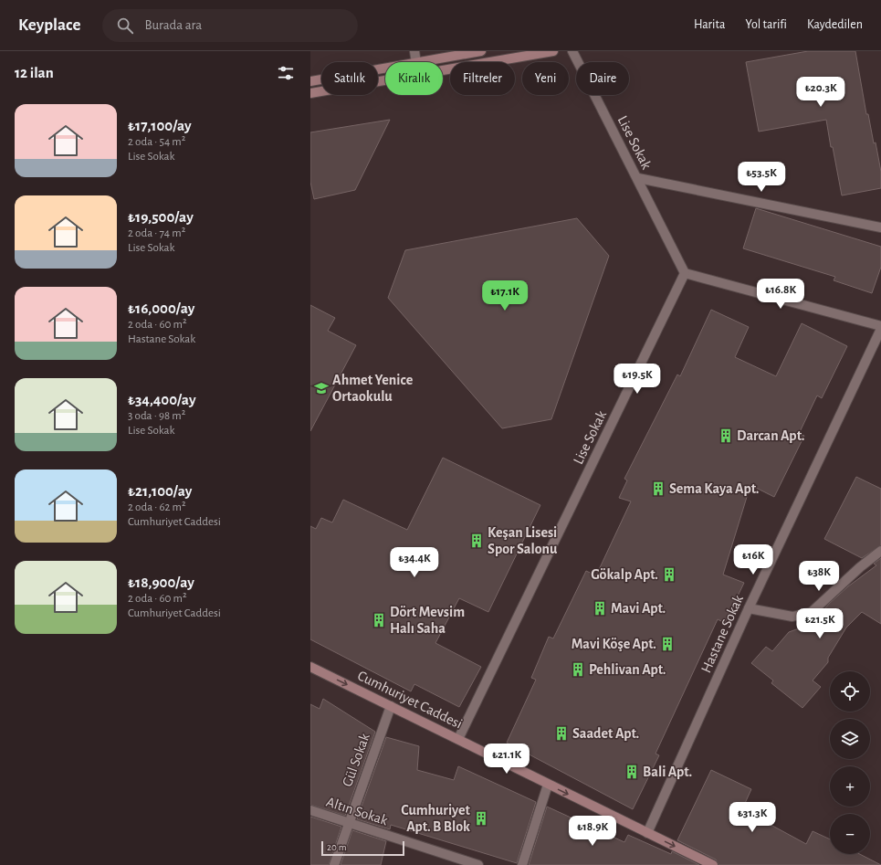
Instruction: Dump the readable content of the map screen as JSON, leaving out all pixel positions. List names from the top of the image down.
{
  "streets": {
    "main road": ["Cumhuriyet Caddesi"],
    "street": [
      "Lise Sokak",
      "Hastane Sokak",
      "Gül Sokak",
      "Altın Sokak"
    ]
  },
  "crossings": [
    ["Lise Sokak", "Cumhuriyet Caddesi"],
    ["Hastane Sokak", "Cumhuriyet Caddesi"],
    ["Cumhuriyet Caddesi", "Gül Sokak"],
    ["Gül Sokak", "Altın Sokak"]
  ],
  "one_way": ["Cumhuriyet Caddesi"],
  "places": {
    "school or university": ["Ahmet Yenice Ortaokulu"],
    "building": [
      "Darcan Apt.",
      "Sema Kaya Apt.",
      "Keşan Lisesi Spor Salonu",
      "Gökalp Apt.",
      "Mavi Apt.",
      "Dört Mevsim Halı Saha",
      "Mavi Köşe Apt.",
      "Pehlivan Apt.",
      "Saadet Apt.",
      "Bali Apt.",
      "Cumhuriyet Apt. B Blok"
    ]
  },
  "scale_bar": "20 m",
  "page": {
    "header": "Keyplace",
    "search": "Burada ara",
    "nav": ["Harita", "Yol tarifi", "Kaydedilen"],
    "heading": "12 ilan",
    "chip": [
      "Satılık",
      "Kiralık",
      "Filtreler",
      "Yeni",
      "Daire"
    ],
    "price": [
      "₺20.3K",
      "₺53.5K",
      "₺16.8K",
      "₺17.1K",
      "₺19.5K",
      "₺16K",
      "₺34.4K",
      "₺38K",
      "₺21.5K",
      "₺21.1K",
      "₺31.3K",
      "₺18.9K"
    ],
    "list": [
      {
        "name": "₺17,100/ay",
        "note": "2 oda · 54 m² · Lise Sokak"
      },
      {
        "name": "₺19,500/ay",
        "note": "2 oda · 74 m² · Lise Sokak"
      },
      {
        "name": "₺16,000/ay",
        "note": "2 oda · 60 m² · Hastane Sokak"
      },
      {
        "name": "₺34,400/ay",
        "note": "3 oda · 98 m² · Lise Sokak"
      },
      {
        "name": "₺21,100/ay",
        "note": "2 oda · 62 m² · Cumhuriyet Caddesi"
      },
      {
        "name": "₺18,900/ay",
        "note": "2 oda · 60 m² · Cumhuriyet Caddesi"
      }
    ],
    "map_buttons": ["+", "−"],
    "scale": "20 m"
  }
}
